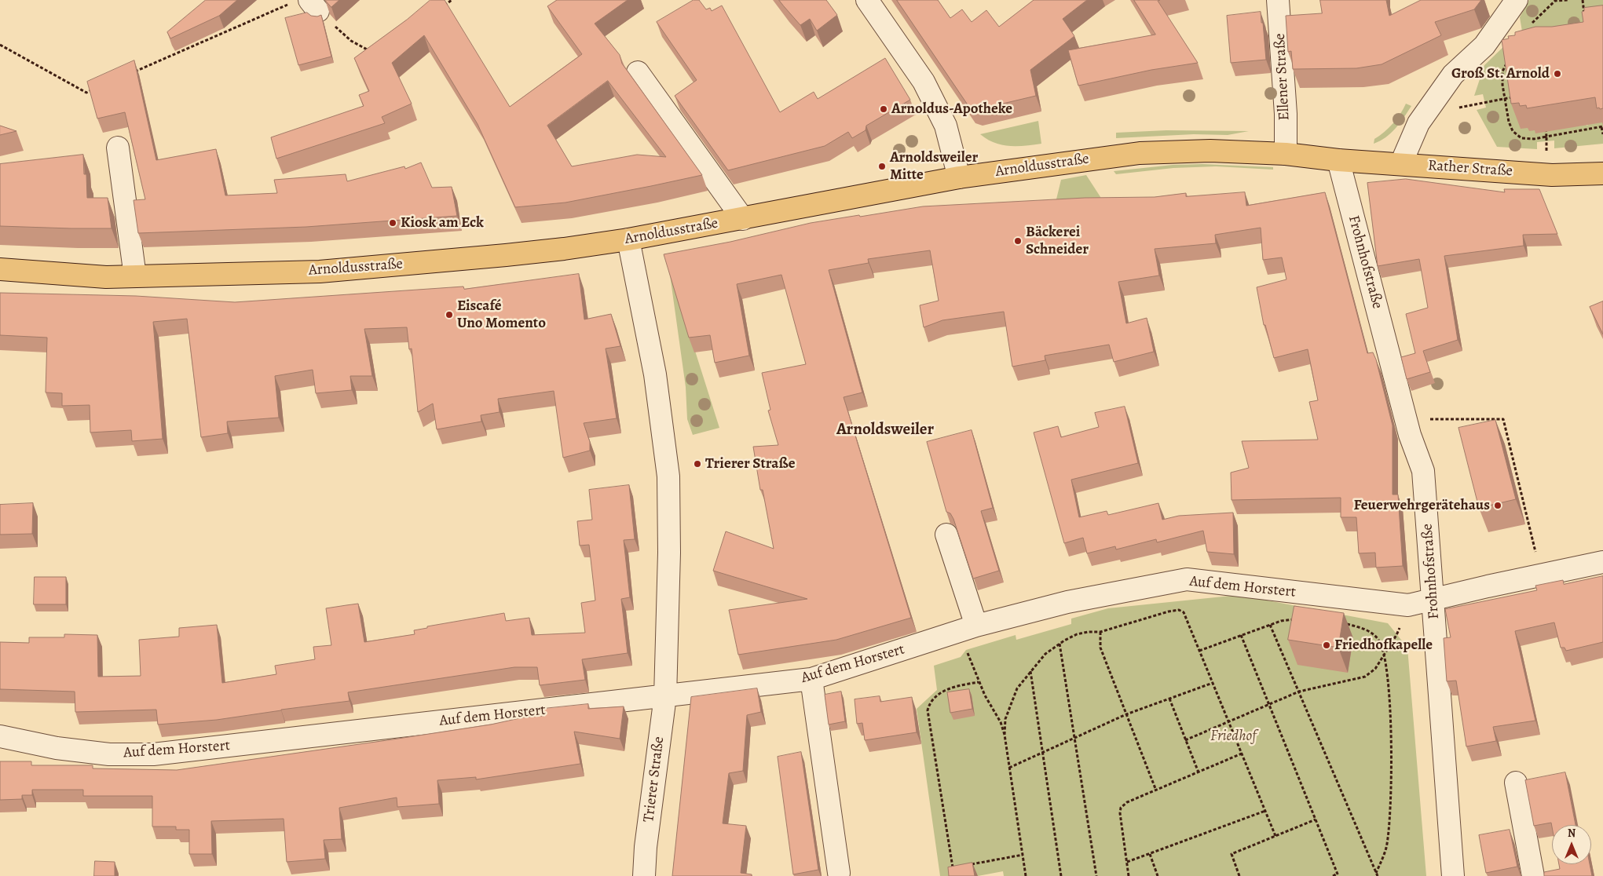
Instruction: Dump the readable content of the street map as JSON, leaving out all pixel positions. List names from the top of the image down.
{
  "streets": {
    "main road": ["Arnoldusstraße", "Rather Straße"],
    "street": [
      "Ellener Straße",
      "Frohnhofstraße",
      "Auf dem Horstert",
      "Trierer Straße"
    ]
  },
  "crossings": [
    ["Ellener Straße", "Arnoldusstraße"],
    ["Arnoldusstraße", "Rather Straße"],
    ["Arnoldusstraße", "Frohnhofstraße"],
    ["Arnoldusstraße", "Trierer Straße"],
    ["Rather Straße", "Frohnhofstraße"],
    ["Frohnhofstraße", "Auf dem Horstert"],
    ["Auf dem Horstert", "Trierer Straße"]
  ],
  "districts": ["Arnoldsweiler"],
  "parks": ["Friedhof"],
  "places": [
    "Groß St. Arnold",
    "Arnoldus-Apotheke",
    "Arnoldsweiler Mitte",
    "Kiosk am Eck",
    "Bäckerei Schneider",
    "Eiscafé Uno Momento",
    "Trierer Straße",
    "Feuerwehrgerätehaus",
    "Friedhofkapelle"
  ],
  "north": "top"
}
